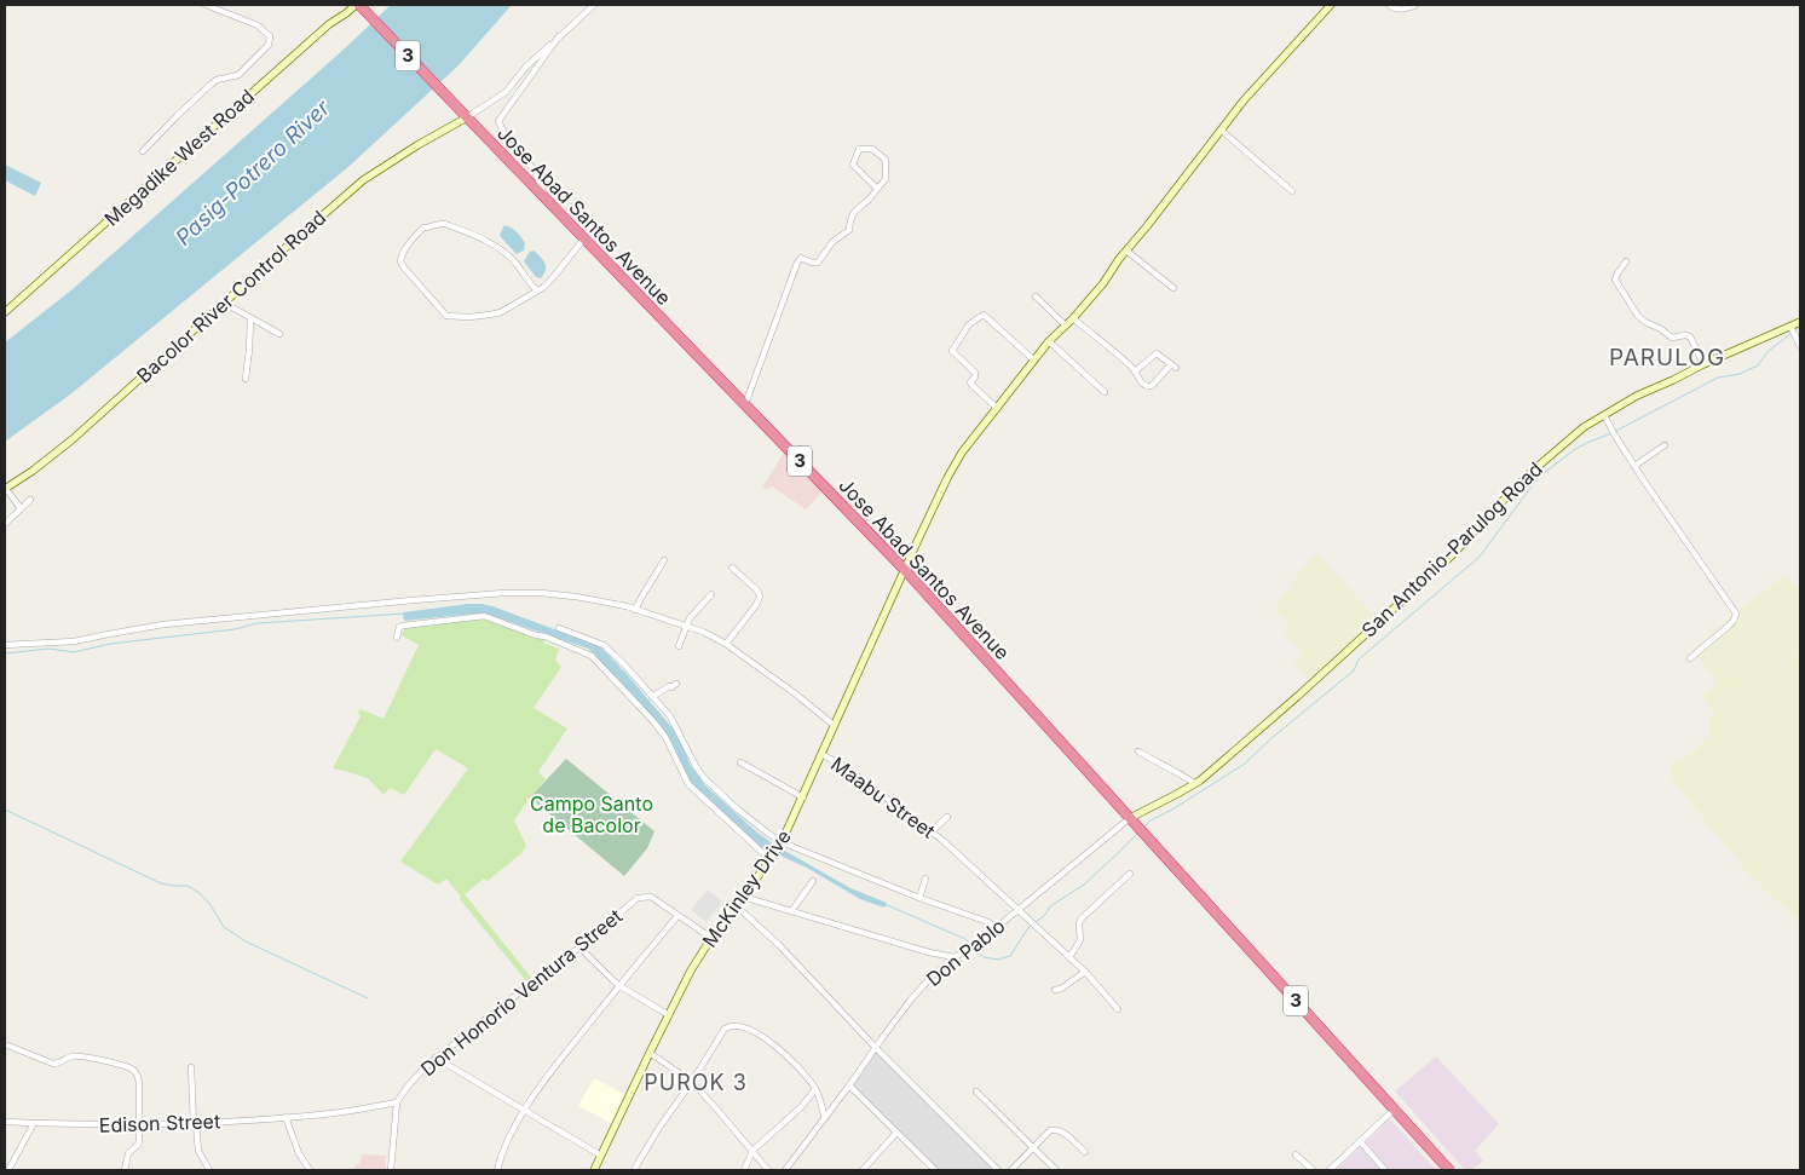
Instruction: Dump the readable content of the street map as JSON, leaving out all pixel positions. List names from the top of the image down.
{
  "streets": {
    "highway": ["3", "Jose Abad Santos Avenue"],
    "street": [
      "Megadike West Road",
      "Bacolor River Control Road",
      "San Antonio-Parulog Road",
      "Maabu Street",
      "McKinley Drive",
      "Don Pablo",
      "Don Honorio Ventura Street",
      "Edison Street"
    ]
  },
  "crossings": [
    ["Jose Abad Santos Avenue", "Bacolor River Control Road"],
    ["Jose Abad Santos Avenue", "San Antonio-Parulog Road"],
    ["Jose Abad Santos Avenue", "McKinley Drive"],
    ["Jose Abad Santos Avenue", "Don Pablo"],
    ["San Antonio-Parulog Road", "Don Pablo"],
    ["Maabu Street", "McKinley Drive"],
    ["Maabu Street", "Don Pablo"],
    ["McKinley Drive", "Don Honorio Ventura Street"],
    ["Don Honorio Ventura Street", "Edison Street"]
  ],
  "districts": ["PARULOG", "PUROK 3"],
  "water": ["Pasig-Potrero River"],
  "parks": ["Campo Santo de Bacolor"]
}
